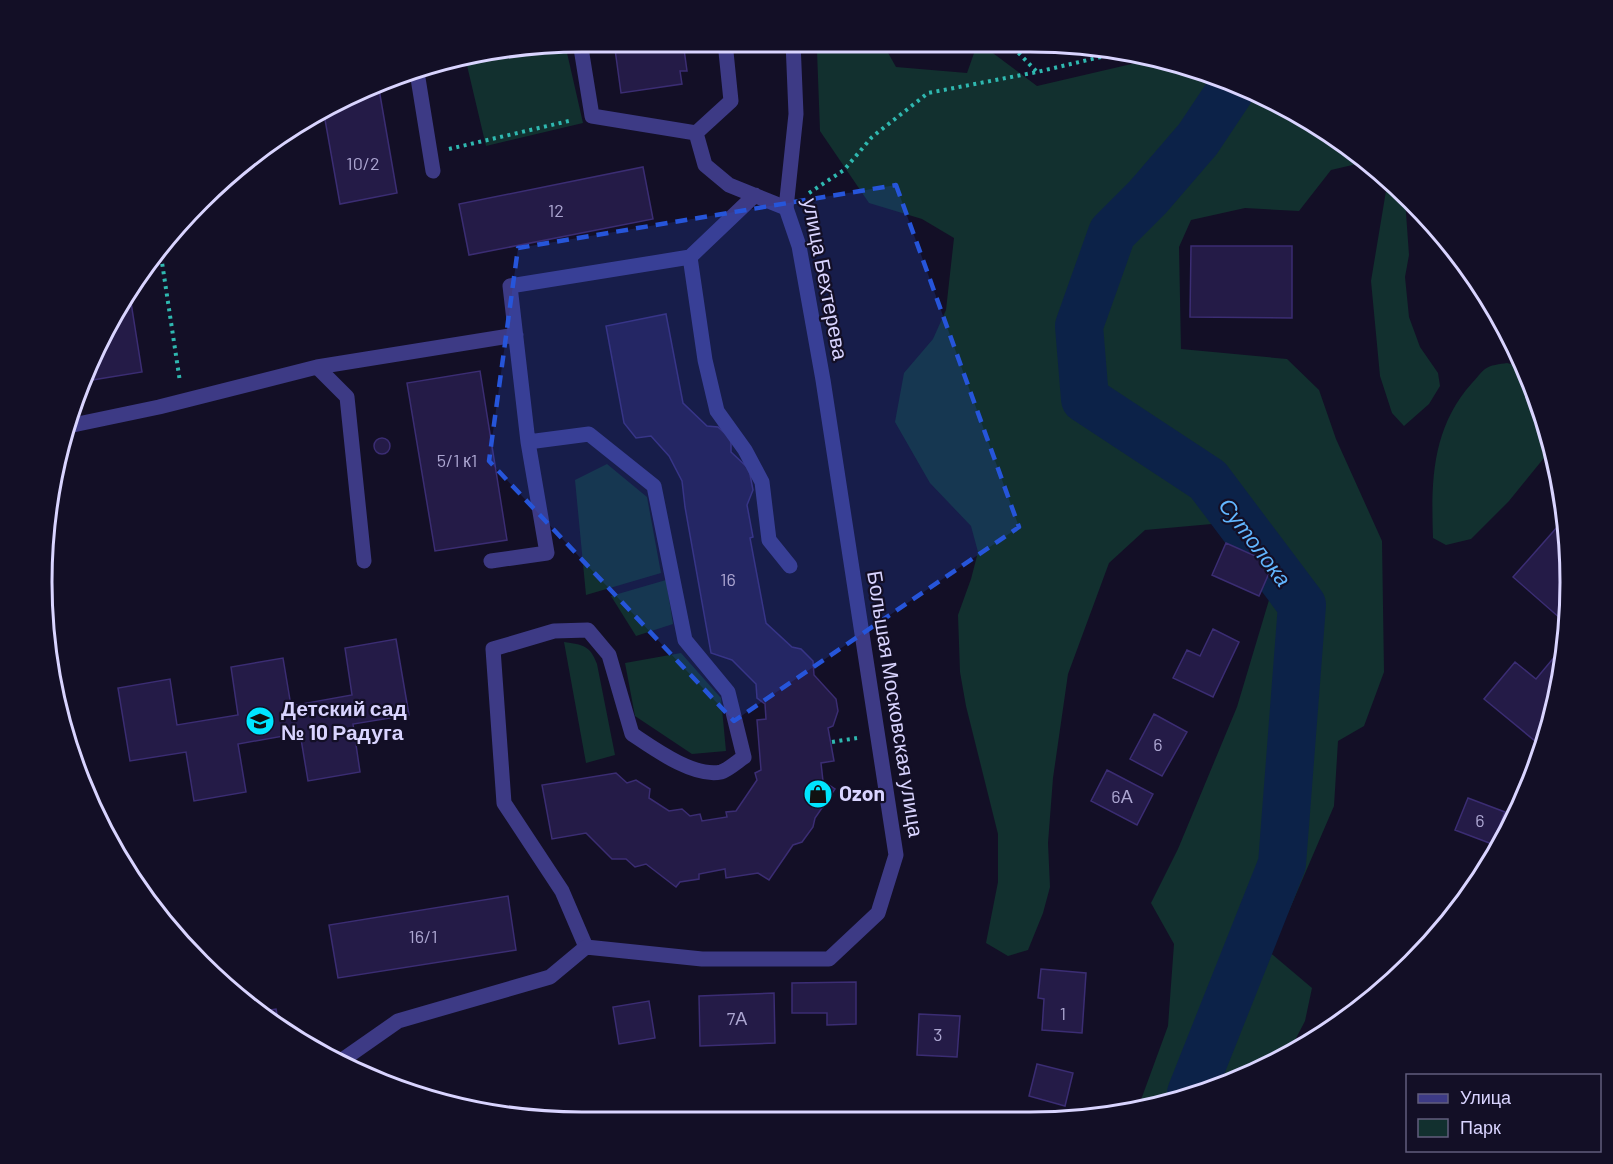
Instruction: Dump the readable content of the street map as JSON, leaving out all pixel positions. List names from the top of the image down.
{
  "streets": {
    "street": ["улица Бехтерева", "Большая Московская улица"]
  },
  "crossings": [
    ["улица Бехтерева", "Большая Московская улица"]
  ],
  "water": ["Сутолока"],
  "places": {
    "school or university": ["Детский сад № 10 Радуга"],
    "shop": ["Ozon"]
  },
  "house_numbers": [
    "10/2",
    "12",
    "5/1 к1",
    "16",
    "6",
    "6А",
    "6",
    "16/1",
    "1",
    "7А",
    "3"
  ],
  "legend": ["Улица", "Парк"]
}
